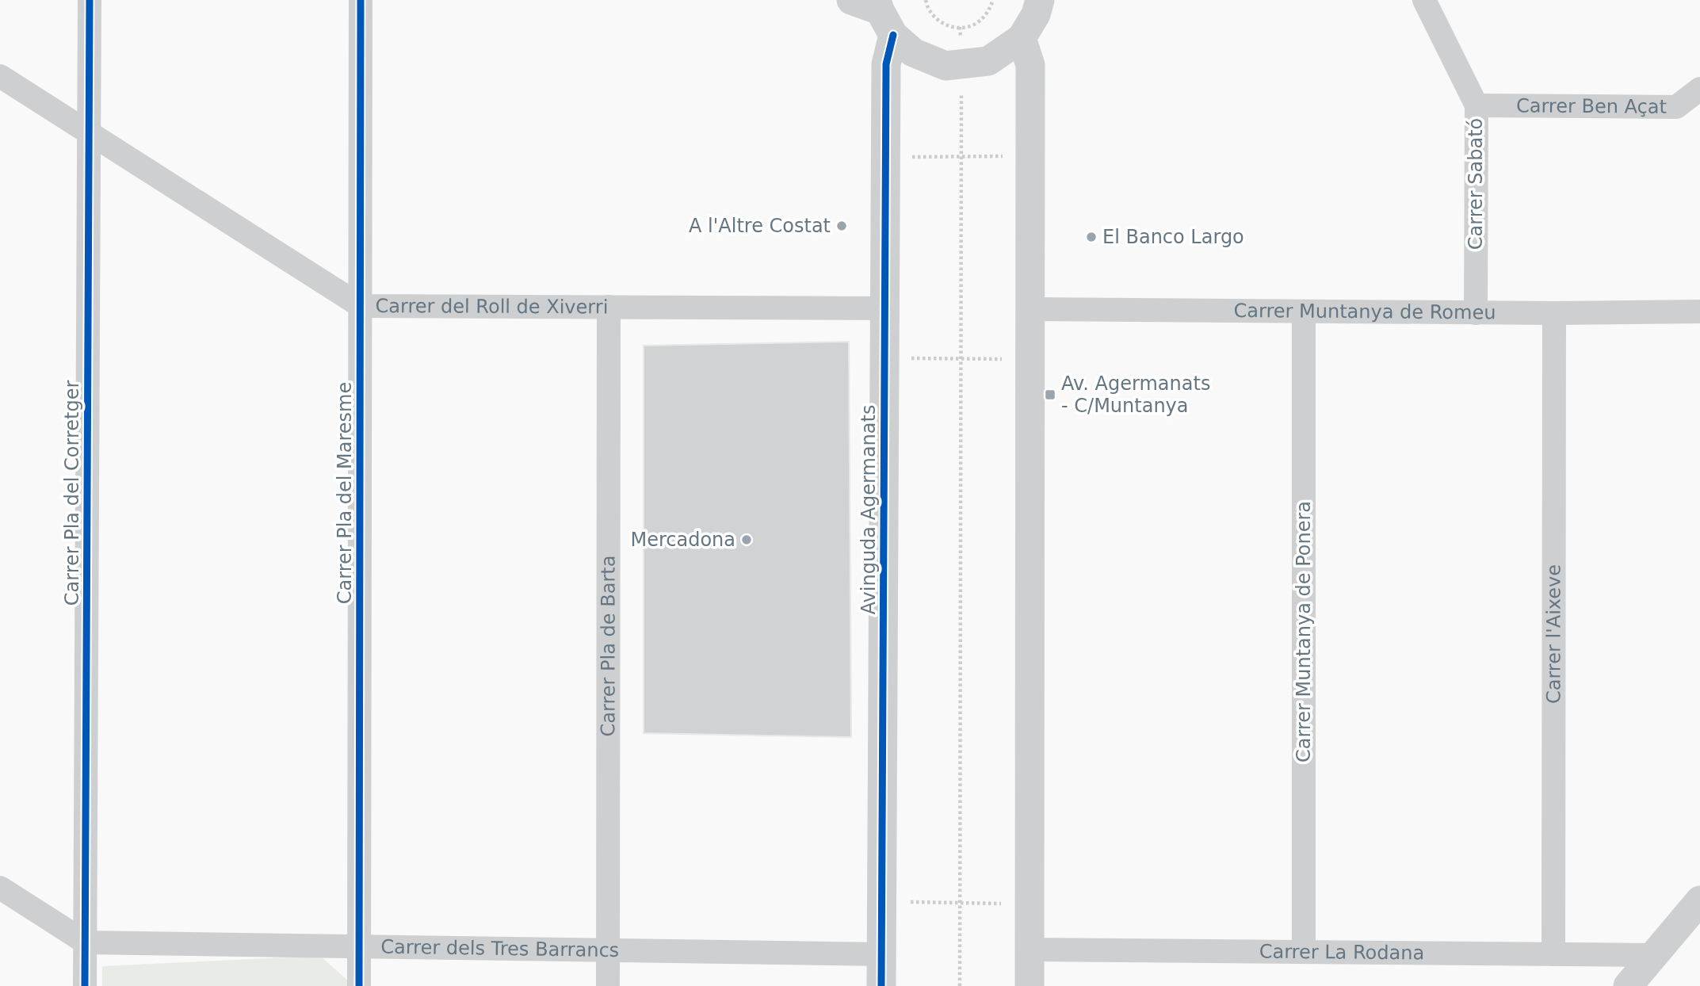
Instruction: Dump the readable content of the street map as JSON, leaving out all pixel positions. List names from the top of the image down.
{
  "streets": {
    "street": [
      "Carrer Ben Açat",
      "Carrer Sabató",
      "Carrer del Roll de Xiverri",
      "Carrer Muntanya de Romeu",
      "Carrer Pla del Corretger",
      "Carrer Pla del Maresme",
      "Avinguda Agermanats",
      "Carrer Muntanya de Ponera",
      "Carrer l'Aixeve",
      "Carrer Pla de Barta",
      "Carrer dels Tres Barrancs",
      "Carrer La Rodana"
    ]
  },
  "crossings": [
    ["Carrer Ben Açat", "Carrer Sabató"],
    ["Carrer Sabató", "Carrer Muntanya de Romeu"],
    ["Carrer del Roll de Xiverri", "Carrer Pla del Corretger"],
    ["Carrer del Roll de Xiverri", "Carrer Pla del Maresme"],
    ["Carrer del Roll de Xiverri", "Avinguda Agermanats"],
    ["Carrer del Roll de Xiverri", "Carrer Pla de Barta"],
    ["Carrer Muntanya de Romeu", "Carrer Muntanya de Ponera"],
    ["Carrer Muntanya de Romeu", "Carrer l'Aixeve"],
    ["Carrer Pla del Corretger", "Carrer dels Tres Barrancs"],
    ["Carrer Pla del Maresme", "Carrer dels Tres Barrancs"],
    ["Avinguda Agermanats", "Carrer dels Tres Barrancs"],
    ["Carrer Muntanya de Ponera", "Carrer La Rodana"],
    ["Carrer l'Aixeve", "Carrer La Rodana"],
    ["Carrer Pla de Barta", "Carrer dels Tres Barrancs"]
  ],
  "places": {
    "other": ["A l'Altre Costat", "El Banco Largo", "Mercadona"],
    "transit": ["Av. Agermanats - C/Muntanya"]
  }
}
